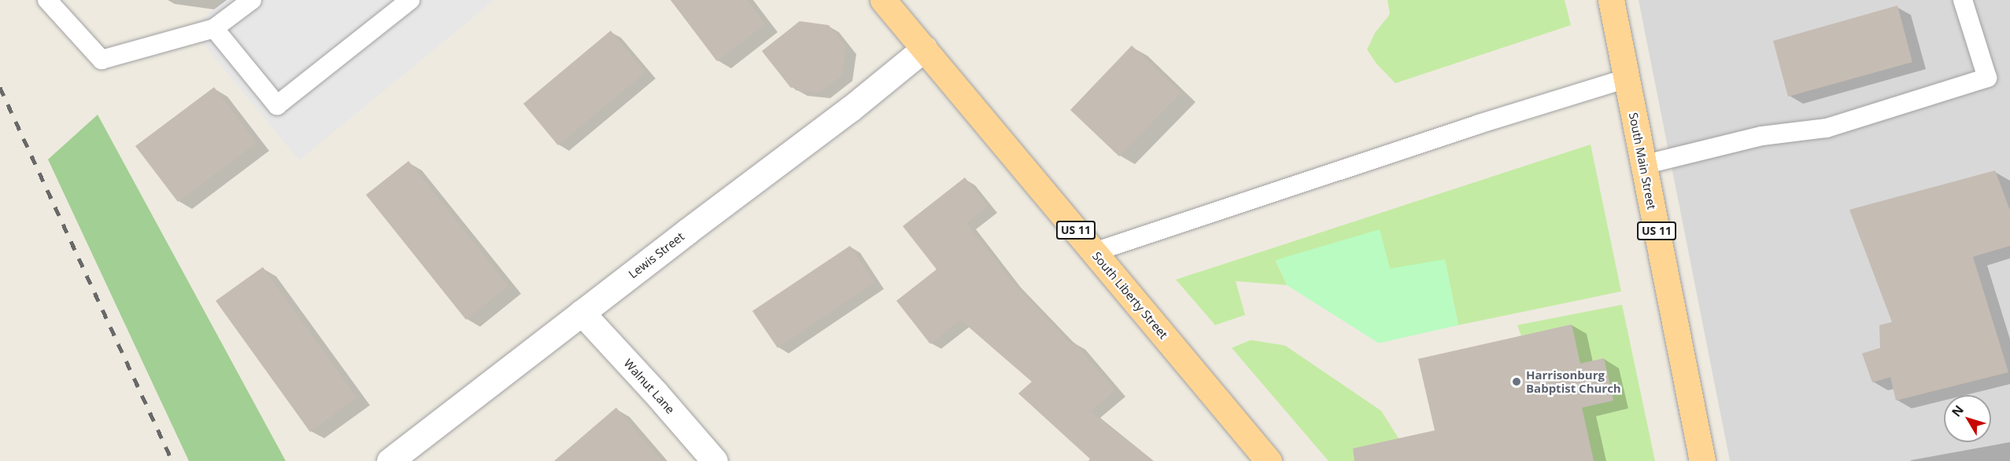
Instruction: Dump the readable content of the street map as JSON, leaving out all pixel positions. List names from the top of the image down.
{
  "streets": {
    "main road": ["South Main Street", "US 11", "South Liberty Street"],
    "street": ["Lewis Street", "Walnut Lane"]
  },
  "crossings": [
    ["Lewis Street", "South Liberty Street"],
    ["Lewis Street", "Walnut Lane"]
  ],
  "places": ["Harrisonburg Babptist Church"],
  "north": "top left"
}
